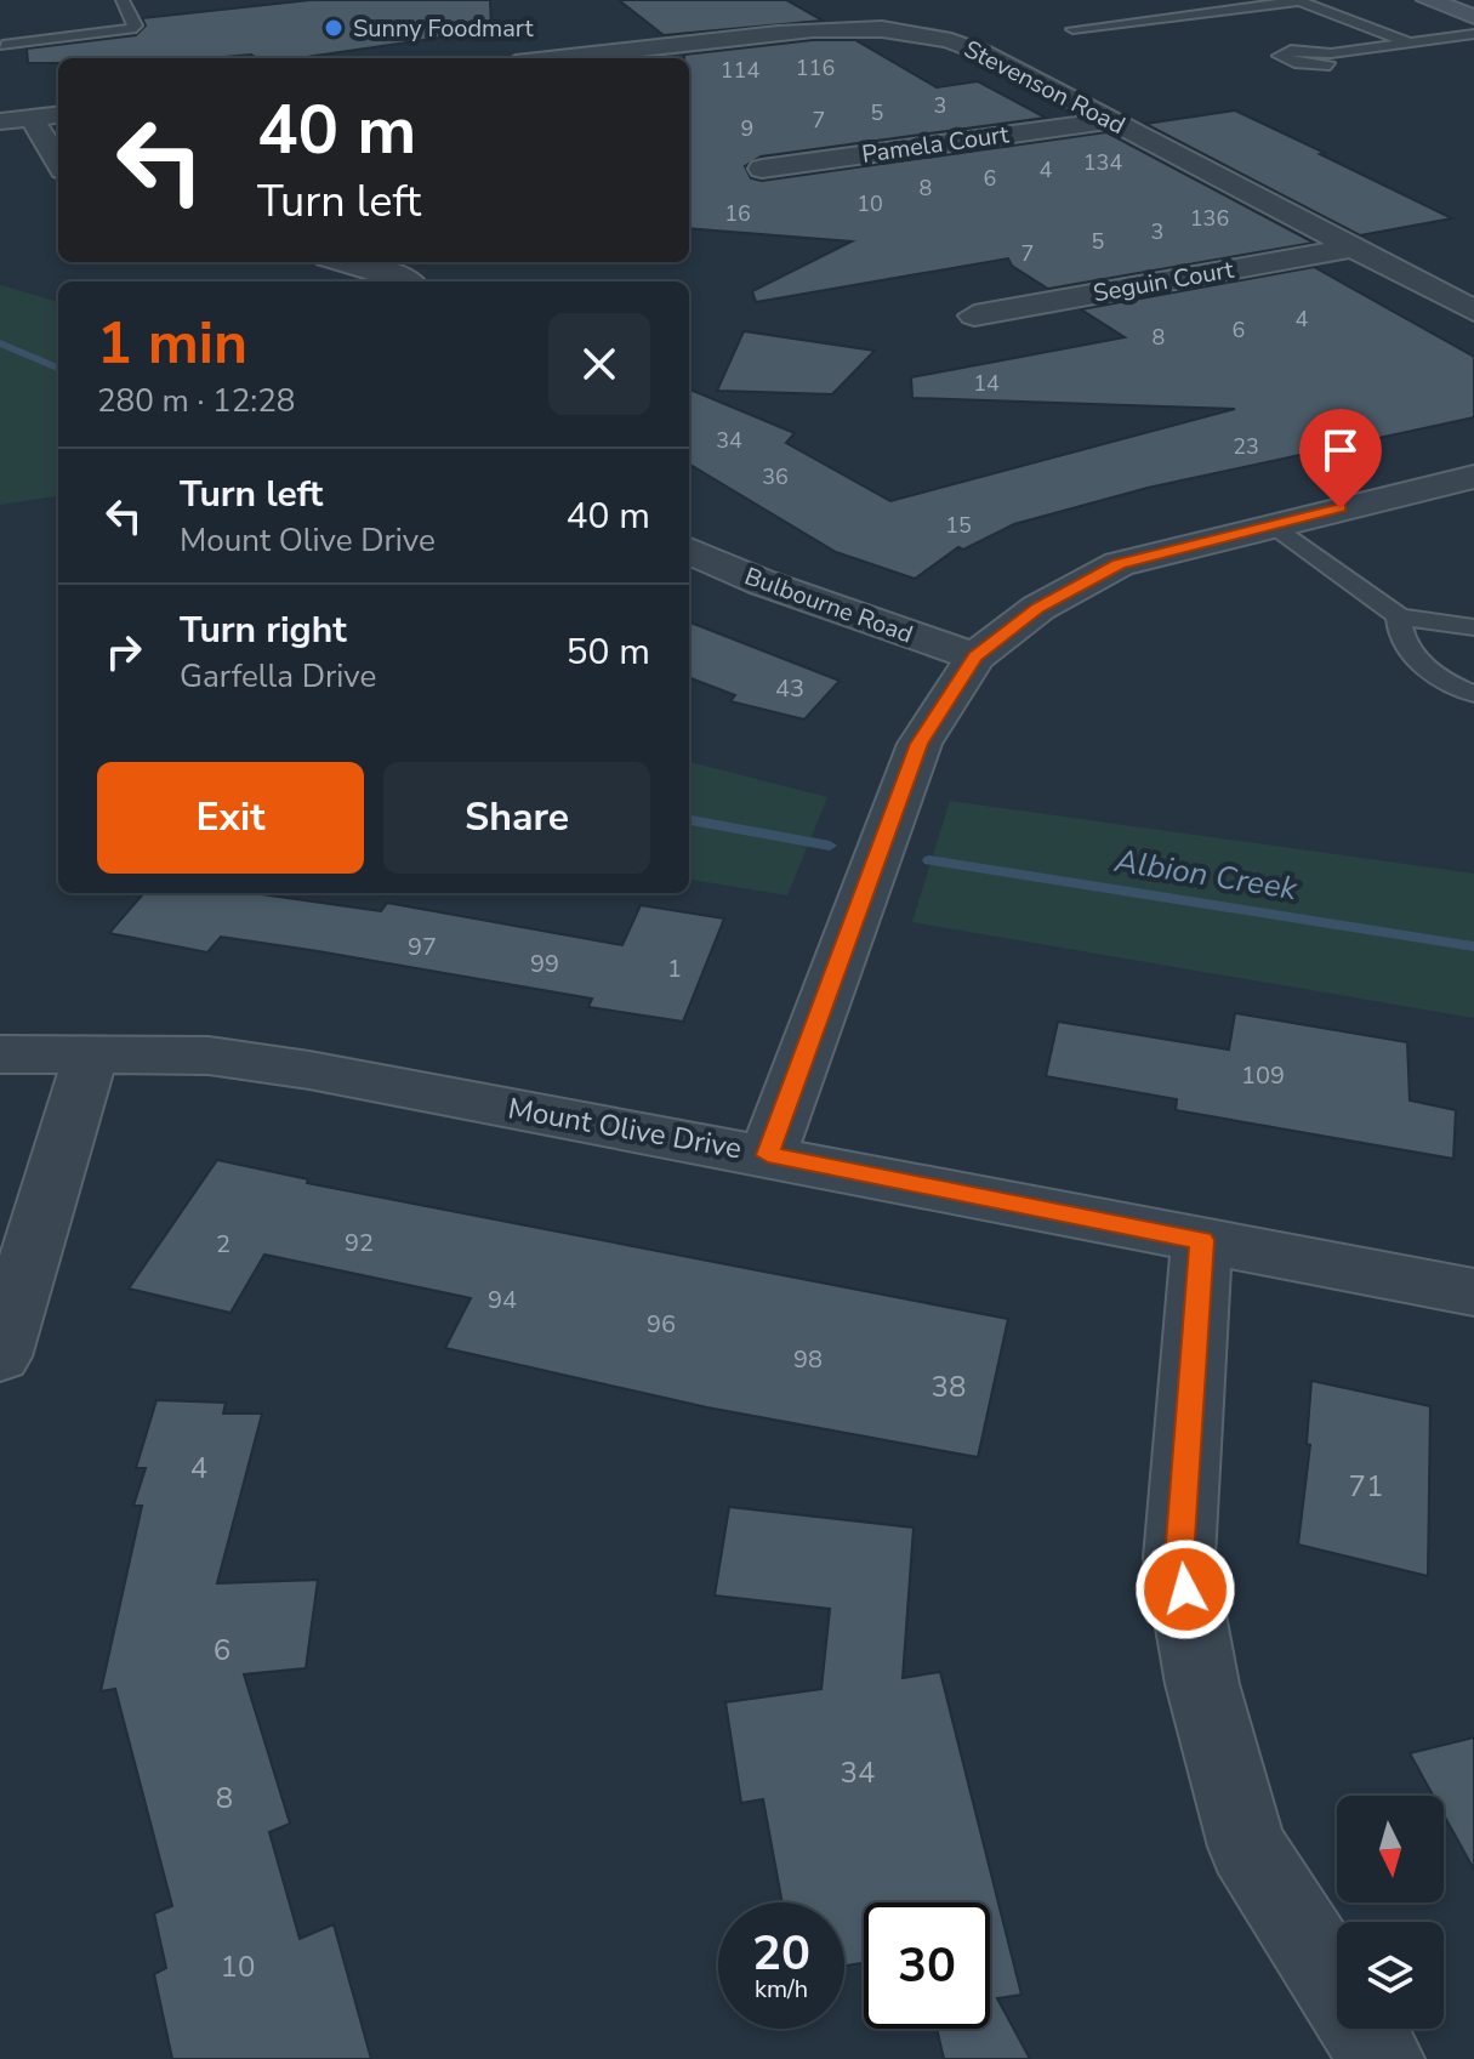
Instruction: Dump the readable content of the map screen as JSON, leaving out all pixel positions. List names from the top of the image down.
{
  "streets": {
    "street": [
      "Stevenson Road",
      "Pamela Court",
      "Seguin Court",
      "Bulbourne Road",
      "Mount Olive Drive"
    ]
  },
  "crossings": [
    ["Stevenson Road", "Pamela Court"],
    ["Stevenson Road", "Seguin Court"]
  ],
  "water": ["Albion Creek"],
  "places": ["Sunny Foodmart"],
  "house_numbers": [
    "116",
    "114",
    "3",
    "5",
    "7",
    "9",
    "134",
    "4",
    "6",
    "8",
    "10",
    "16",
    "136",
    "3",
    "5",
    "7",
    "4",
    "6",
    "8",
    "14",
    "34",
    "23",
    "36",
    "15",
    "43",
    "97",
    "99",
    "1",
    "109",
    "92",
    "2",
    "94",
    "96",
    "98",
    "38",
    "4",
    "71",
    "6",
    "34",
    "8",
    "10"
  ],
  "north": "bottom",
  "page": {
    "turn": ["40 m", "Turn left"],
    "heading": ["1 min", "280 m · 12:28"],
    "list": [
      {
        "name": "Turn left",
        "note": "Mount Olive Drive",
        "value": "40 m"
      },
      {
        "name": "Turn right",
        "note": "Garfella Drive",
        "value": "50 m"
      }
    ],
    "buttons": ["Exit", "Share"],
    "speed": "20 km/h",
    "limit": "30"
  }
}
